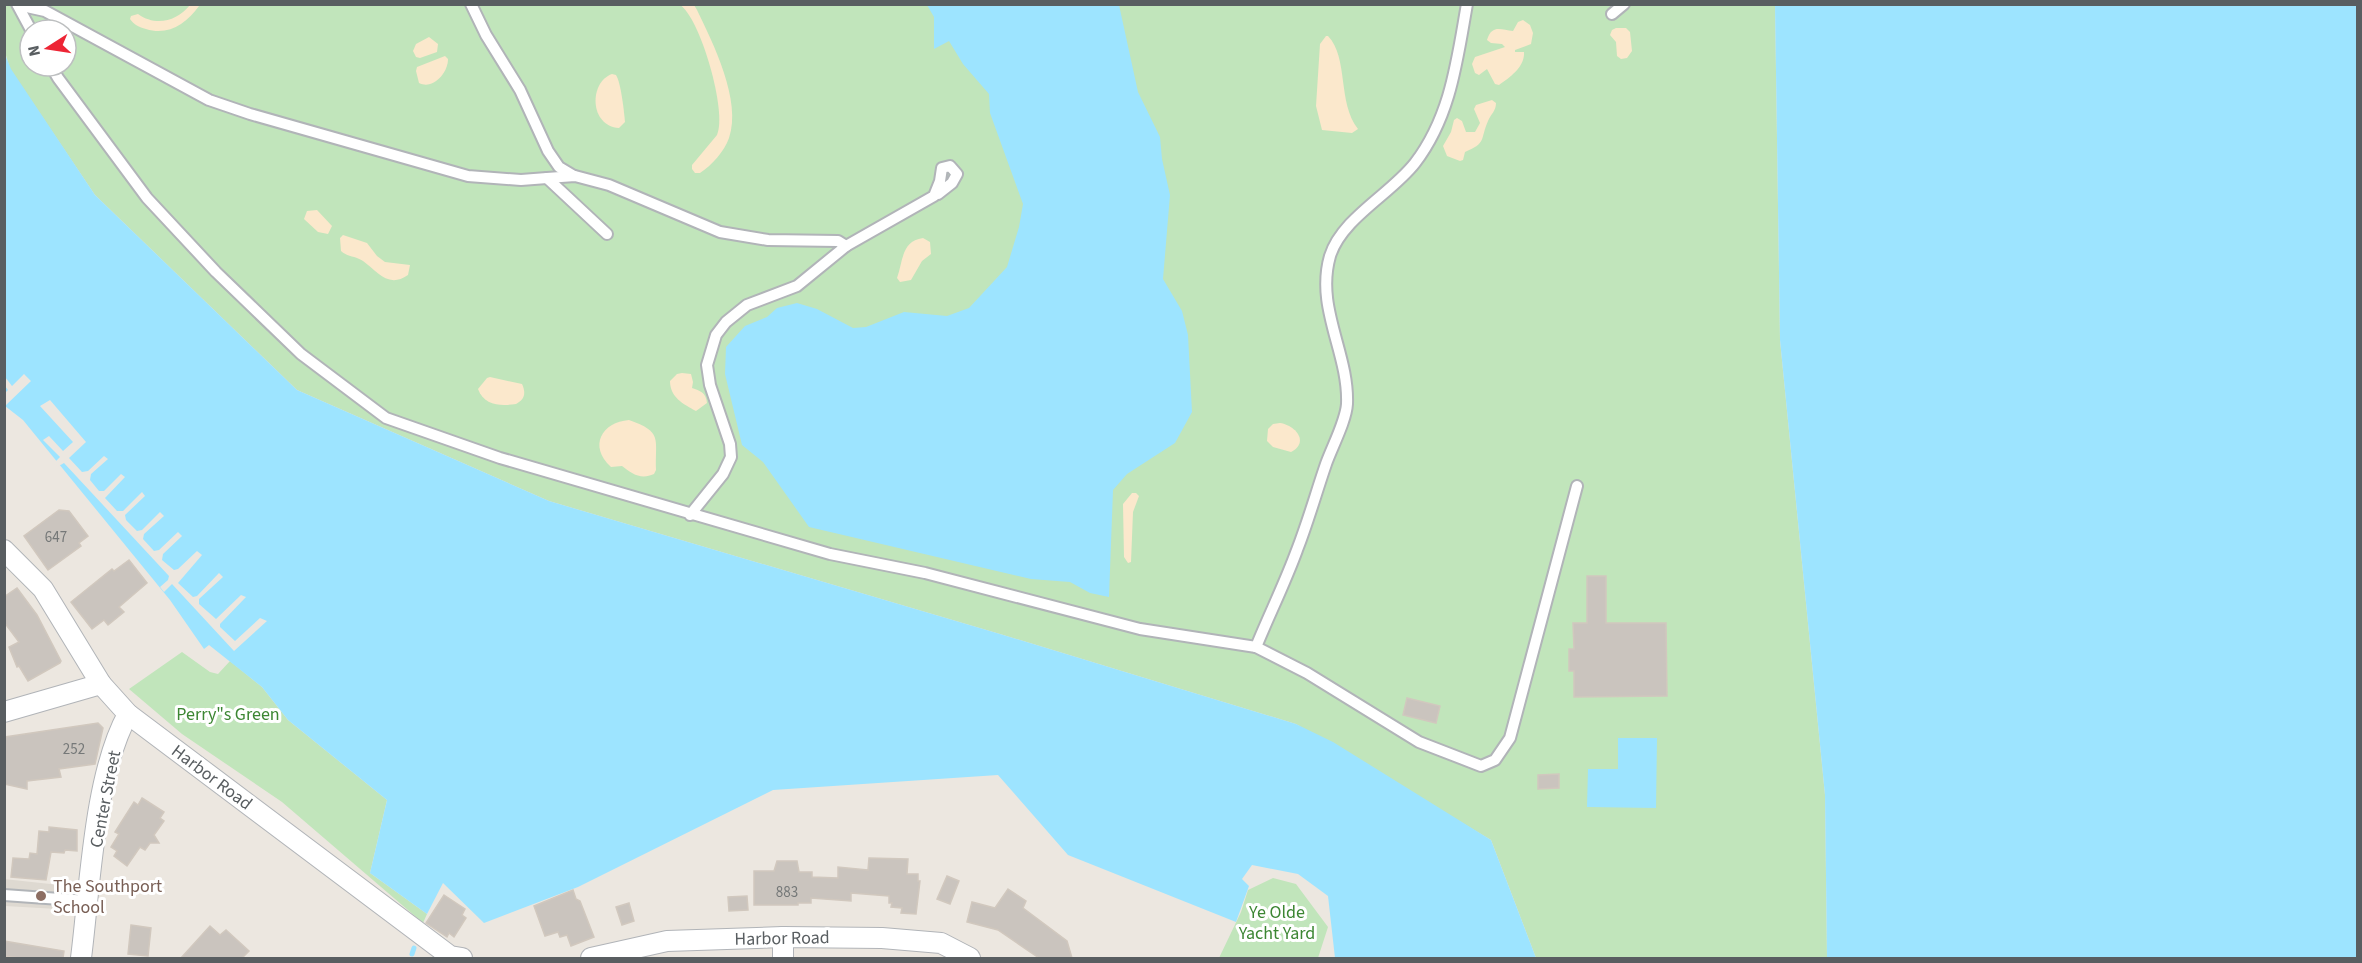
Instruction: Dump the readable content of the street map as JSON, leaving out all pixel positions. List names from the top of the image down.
{
  "streets": {
    "street": ["Harbor Road", "Center Street"]
  },
  "crossings": [
    ["Harbor Road", "Center Street"]
  ],
  "parks": ["Perry\"s Green", "Ye Olde Yacht Yard"],
  "places": ["The Southport School"],
  "house_numbers": ["647", "252", "883"],
  "north": "left"
}
